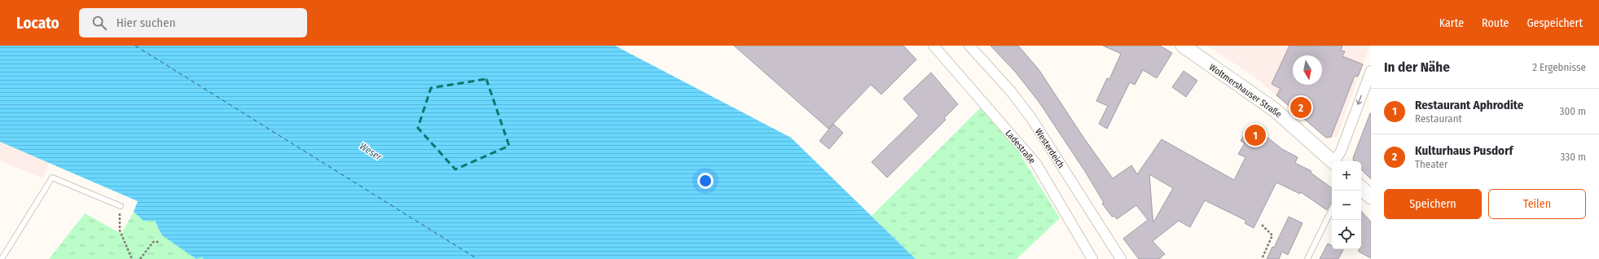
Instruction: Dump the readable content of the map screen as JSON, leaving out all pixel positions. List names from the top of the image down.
{
  "streets": {
    "street": ["Woltmershauser Straße", "Ladestraße", "Westerdeich"]
  },
  "water": ["Weser"],
  "north": "bottom",
  "page": {
    "header": "Locato",
    "search": "Hier suchen",
    "nav": ["Karte", "Route", "Gespeichert"],
    "heading": ["In der Nähe", "2 Ergebnisse"],
    "list": [
      {
        "mark": "1",
        "name": "Restaurant Aphrodite",
        "note": "Restaurant",
        "value": "300 m"
      },
      {
        "mark": "2",
        "name": "Kulturhaus Pusdorf",
        "note": "Theater",
        "value": "330 m"
      }
    ],
    "pins": ["2", "1"],
    "map_buttons": ["+", "−"],
    "buttons": ["Speichern", "Teilen"]
  }
}
